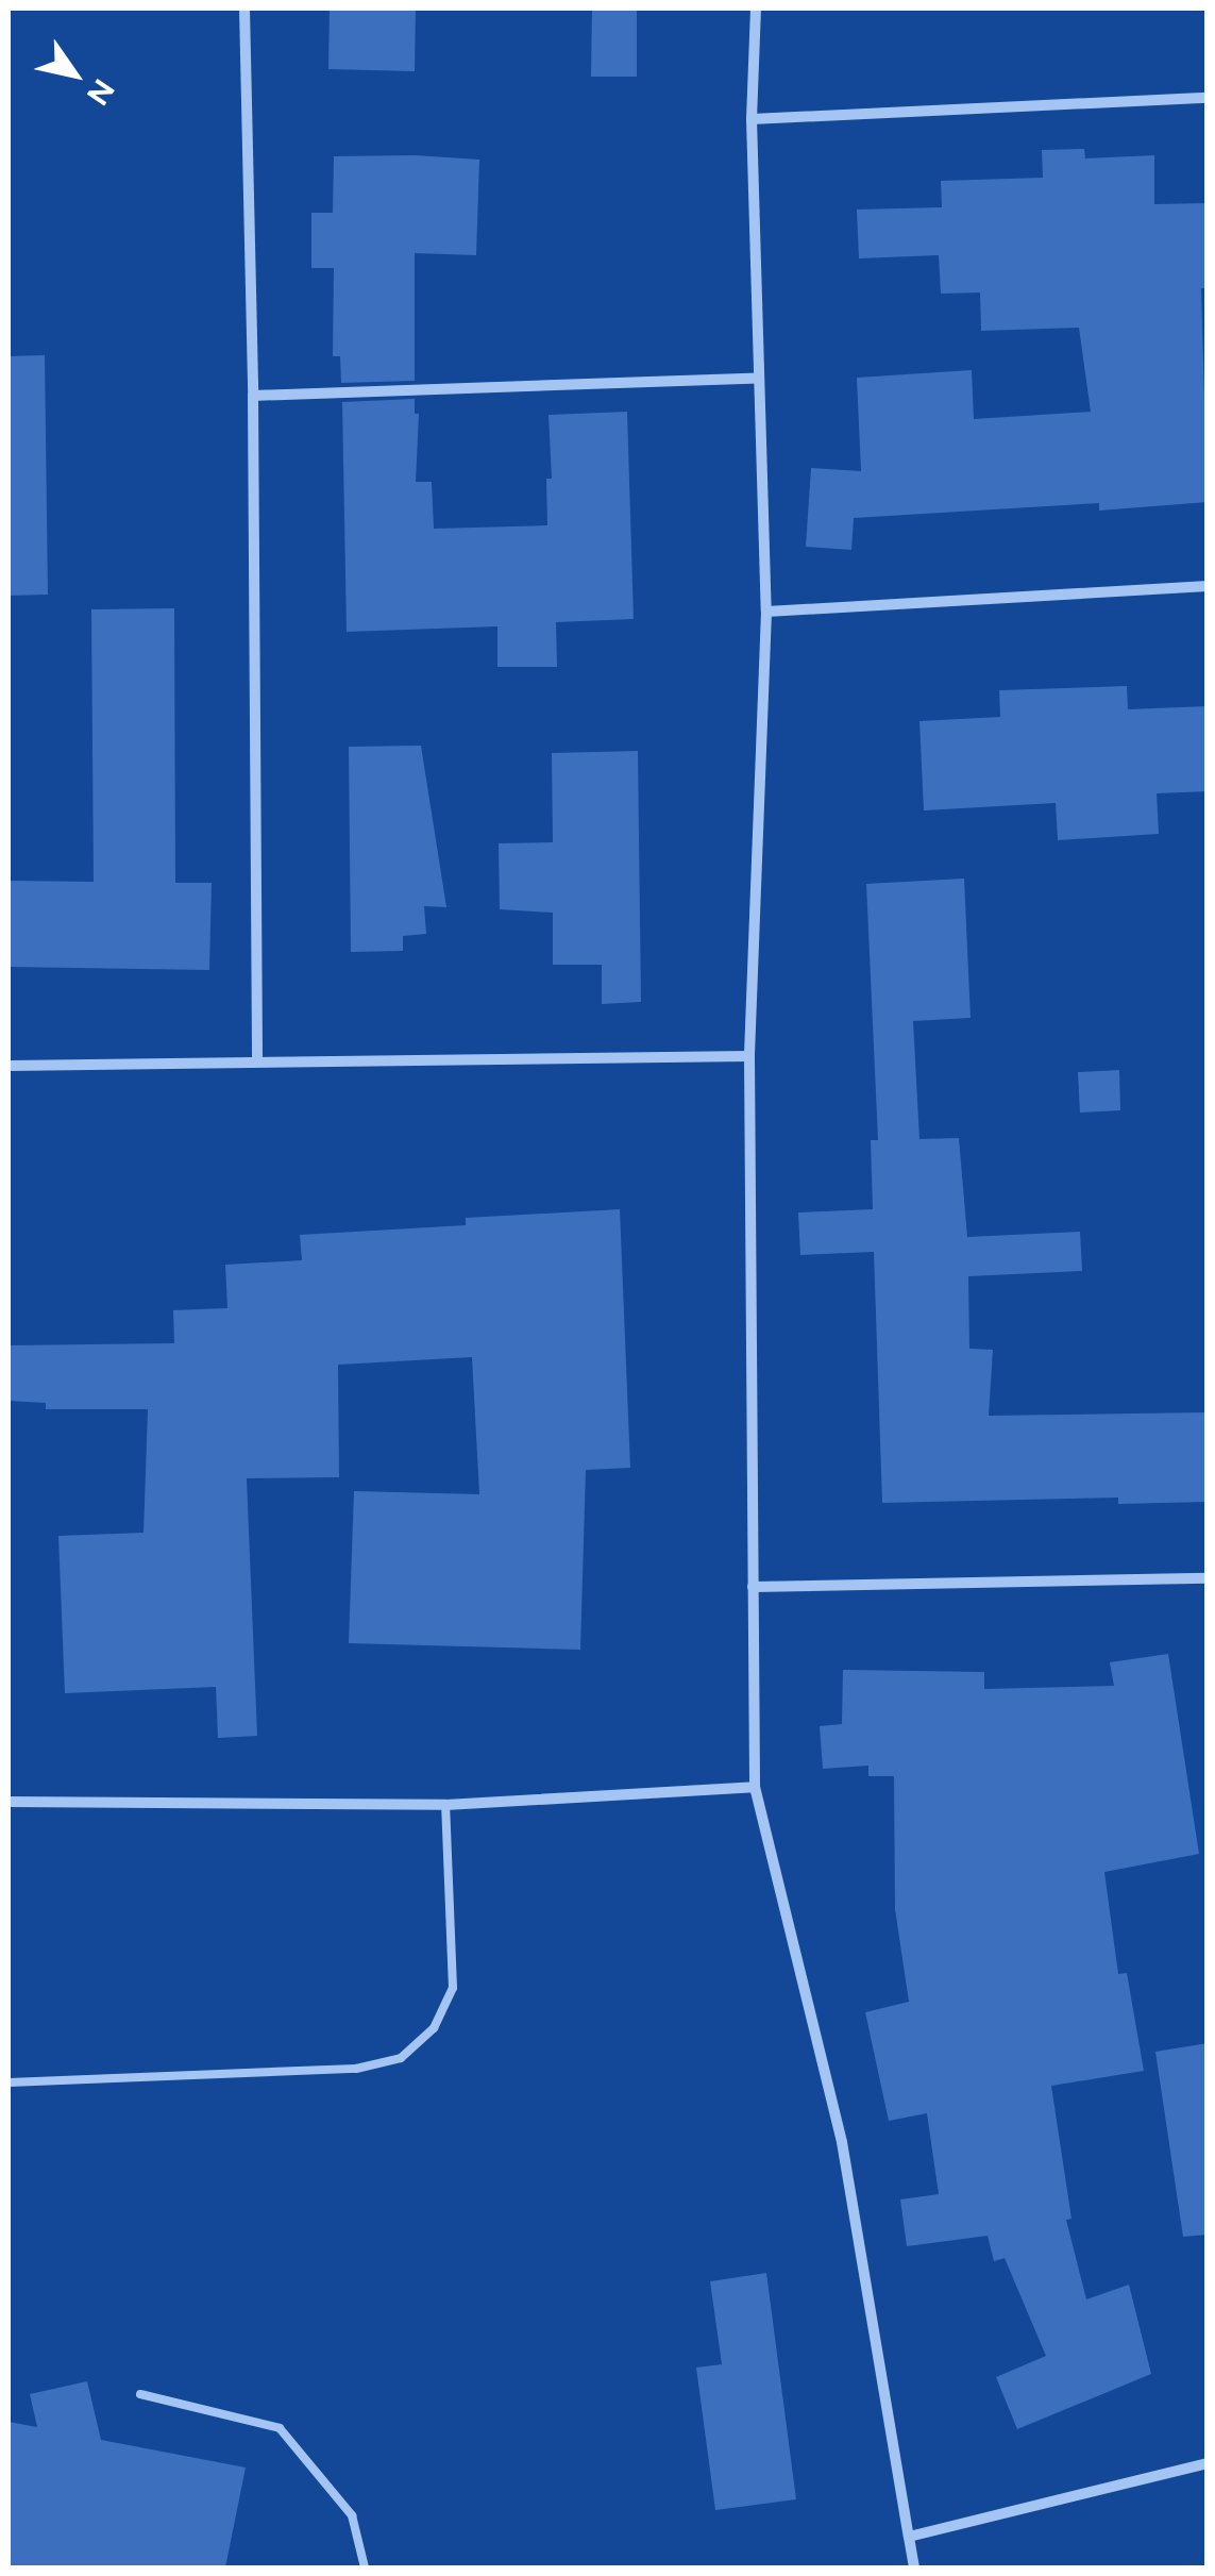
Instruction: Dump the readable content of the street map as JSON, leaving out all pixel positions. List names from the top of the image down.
{
  "north": "bottom right"
}
